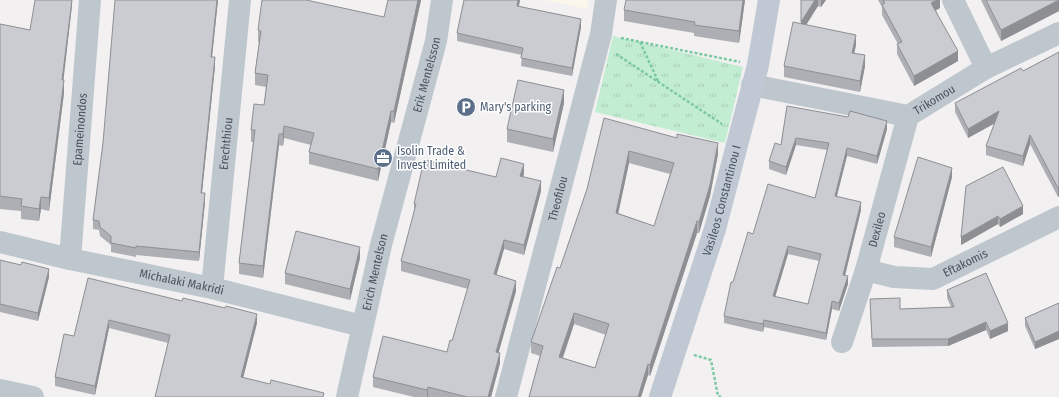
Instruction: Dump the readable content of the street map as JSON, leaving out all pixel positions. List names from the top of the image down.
{
  "streets": {
    "main road": ["Vasileos Constantinou I"],
    "street": [
      "Erik Mentelsson",
      "Trikomou",
      "Epameinondos",
      "Erechthiou",
      "Theofilou",
      "Dexileo",
      "Eftakomis",
      "Erich Mentelson",
      "Michalaki Makridi"
    ]
  },
  "crossings": [
    ["Erik Mentelsson", "Erich Mentelson"],
    ["Trikomou", "Vasileos Constantinou I"],
    ["Trikomou", "Dexileo"],
    ["Epameinondos", "Michalaki Makridi"],
    ["Erechthiou", "Michalaki Makridi"],
    ["Dexileo", "Eftakomis"],
    ["Erich Mentelson", "Michalaki Makridi"]
  ],
  "places": {
    "parking": ["Mary's parking"],
    "office": ["Isolin Trade & Invest Limited"]
  }
}
